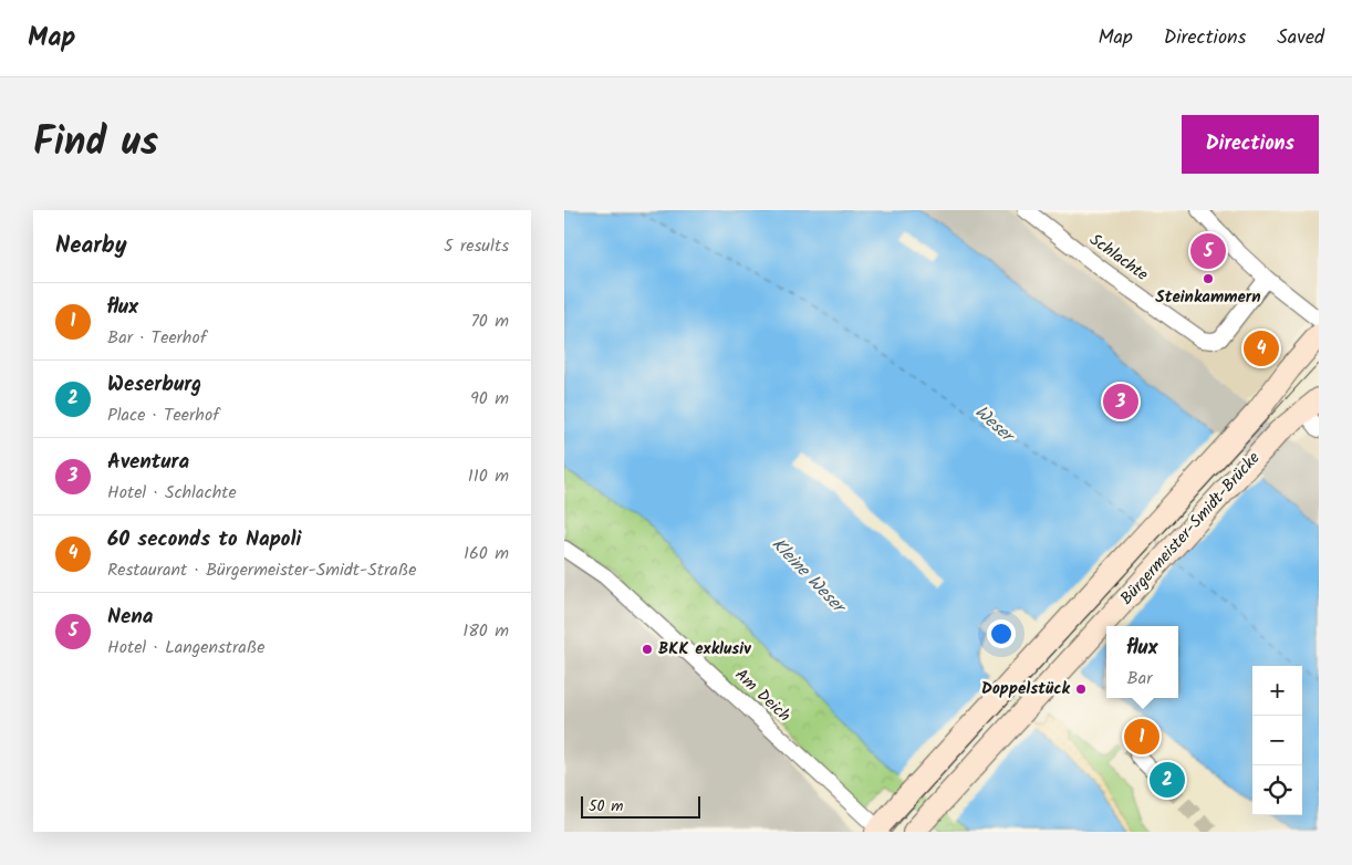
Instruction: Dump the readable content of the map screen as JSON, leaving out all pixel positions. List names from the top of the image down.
{
  "streets": {
    "main road": ["Bürgermeister-Smidt-Brücke"],
    "street": ["Schlachte", "Am Deich"]
  },
  "crossings": [
    ["Bürgermeister-Smidt-Brücke", "Am Deich"]
  ],
  "water": ["Weser", "Kleine Weser"],
  "places": ["Steinkammern", "BKK exklusiv", "Doppelstück"],
  "scale_bar": "50 m",
  "page": {
    "header": "Map",
    "nav": ["Map", "Directions", "Saved"],
    "title": "Find us",
    "buttons": "Directions",
    "heading": ["Nearby", "5 results"],
    "pins": [
      "5",
      "4",
      "3",
      "1",
      "2"
    ],
    "list": [
      {
        "mark": "1",
        "name": "flux",
        "note": "Bar · Teerhof",
        "value": "70 m"
      },
      {
        "mark": "2",
        "name": "Weserburg",
        "note": "Place · Teerhof",
        "value": "90 m"
      },
      {
        "mark": "3",
        "name": "Aventura",
        "note": "Hotel · Schlachte",
        "value": "110 m"
      },
      {
        "mark": "4",
        "name": "60 seconds to Napoli",
        "note": "Restaurant · Bürgermeister-Smidt-Straße",
        "value": "160 m"
      },
      {
        "mark": "5",
        "name": "Nena",
        "note": "Hotel · Langenstraße",
        "value": "180 m"
      }
    ],
    "popup": ["flux", "Bar"],
    "map_buttons": ["+", "−"],
    "scale": "50 m"
  }
}
